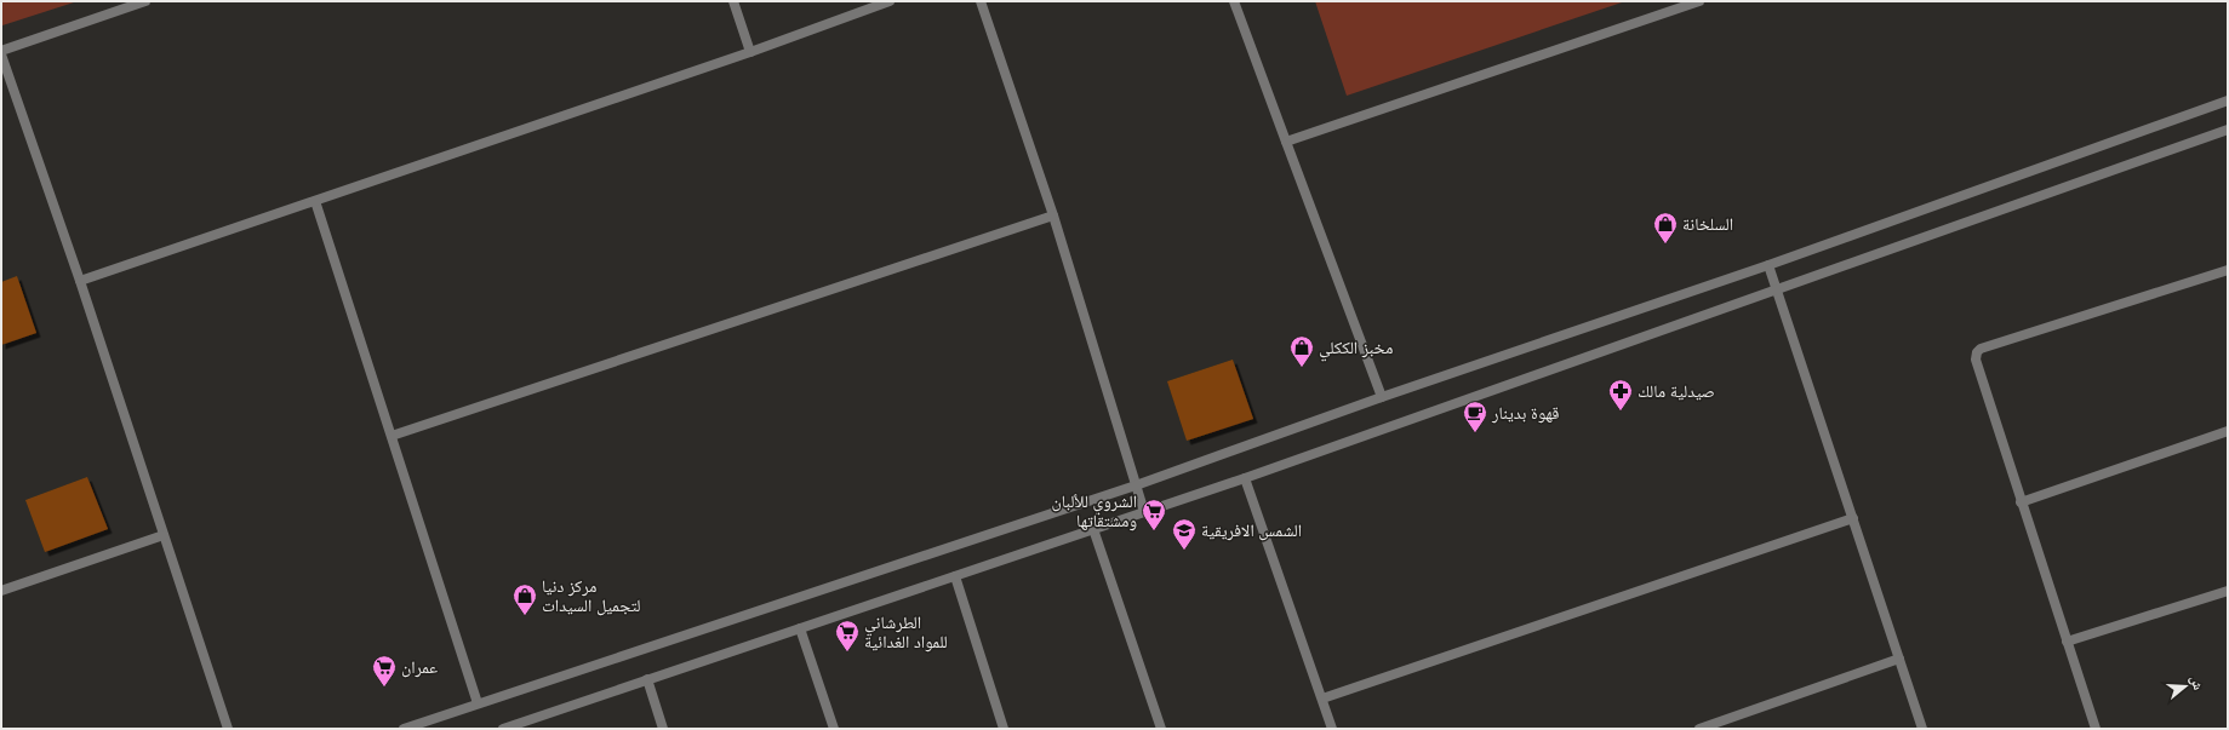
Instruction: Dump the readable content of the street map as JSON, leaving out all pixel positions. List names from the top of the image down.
{
  "places": {
    "shop": ["السلخانة", "مخبز الككلي", "مركز دنيا لتجميل السيدات"],
    "pharmacy": ["صيدلية مالك"],
    "cafe": ["قهوة بدينار"],
    "supermarket": ["الشروي للألبان ومشتقاتها", "الطرشاني للمواد الغدائية", "عمران"],
    "school or university": ["الشمس الافريقية"]
  },
  "north": "right"
}
